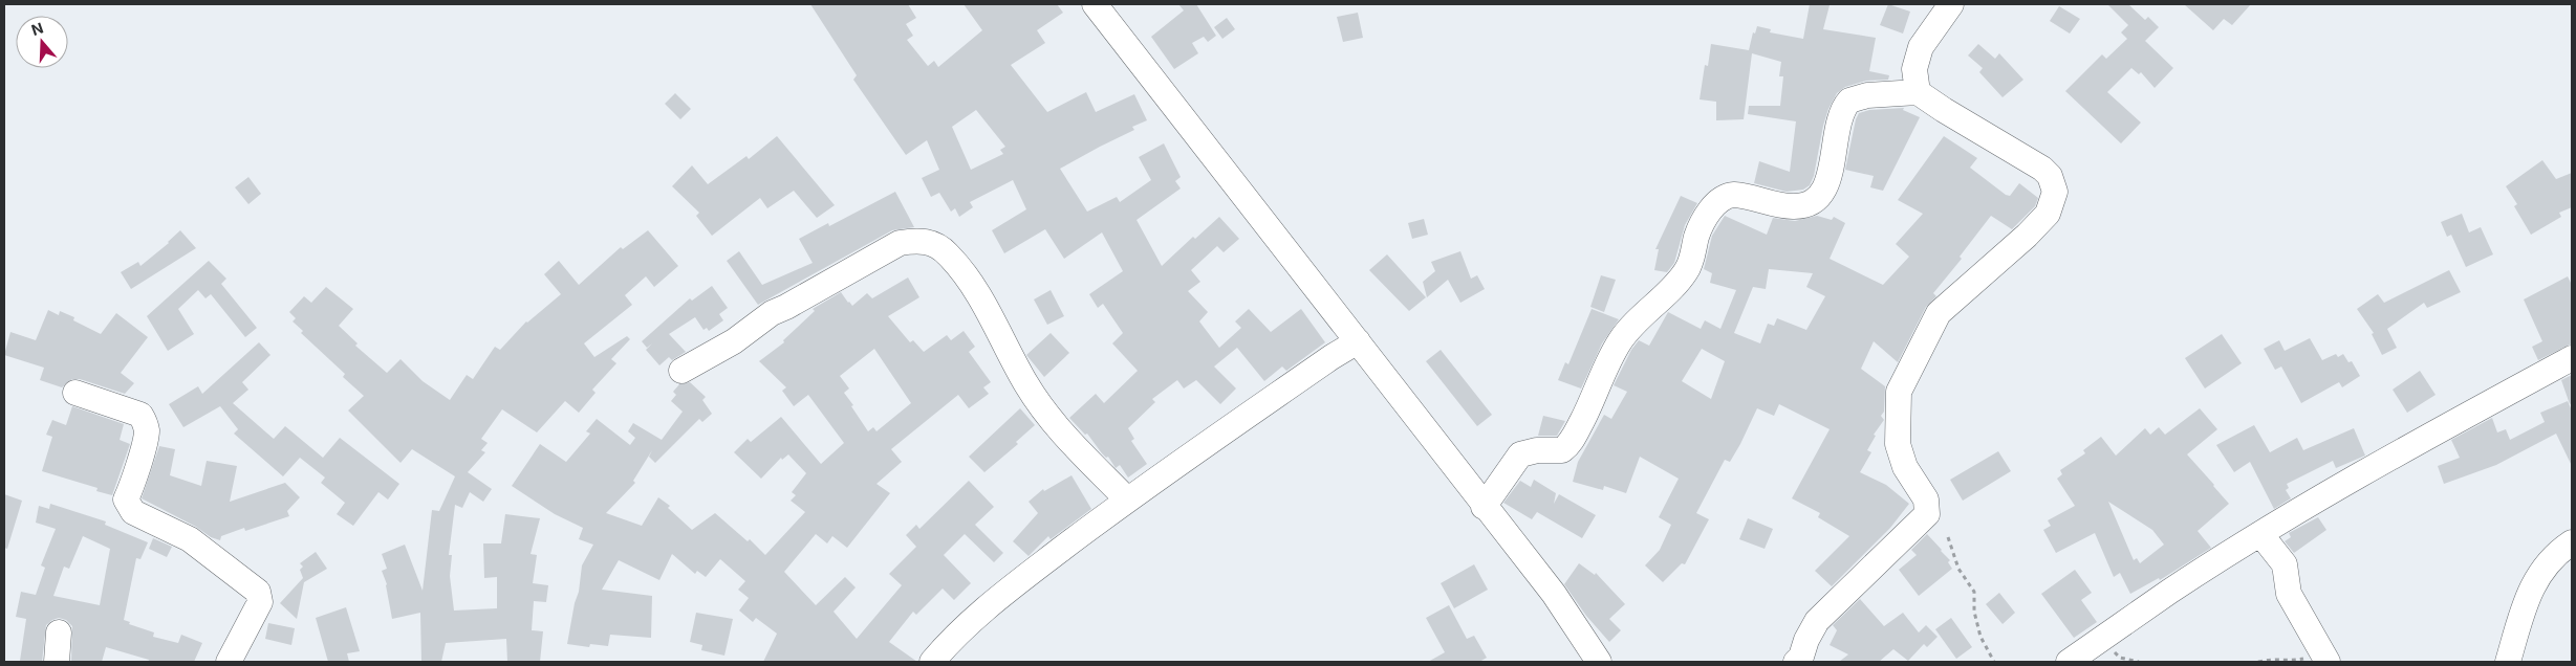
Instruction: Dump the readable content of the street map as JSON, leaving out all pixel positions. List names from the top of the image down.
{
  "north": "top"
}
